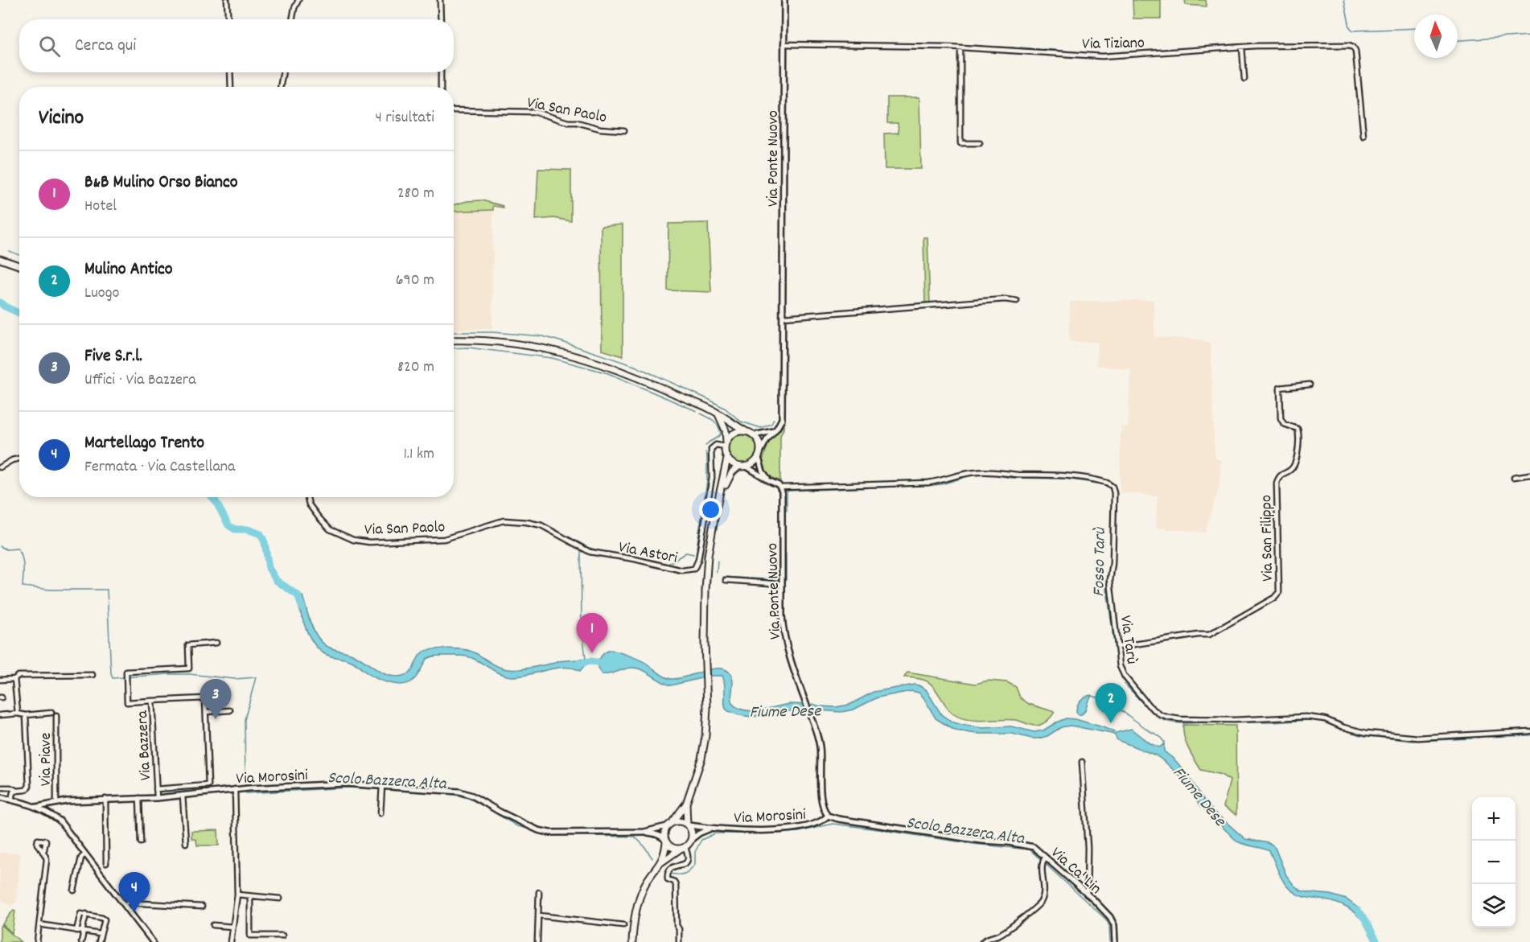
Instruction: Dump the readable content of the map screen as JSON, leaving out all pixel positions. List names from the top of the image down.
{
  "streets": {
    "street": [
      "Via Tiziano",
      "Via San Paolo",
      "Via Ponte Nuovo",
      "Via San Filippo",
      "Via Astori",
      "Via Tarù",
      "Via Bazzera",
      "Via Piave",
      "Via Morosini",
      "Via Ca' Lin"
    ]
  },
  "crossings": [
    ["Via Tiziano", "Via Ponte Nuovo"],
    ["Via San Paolo", "Via Astori"],
    ["Via Ponte Nuovo", "Via Astori"],
    ["Via Ponte Nuovo", "Via Tarù"],
    ["Via Ponte Nuovo", "Via Morosini"],
    ["Via Ponte Nuovo", "Via Ca' Lin"],
    ["Via San Filippo", "Via Tarù"],
    ["Via Bazzera", "Via Morosini"],
    ["Via Piave", "Via Morosini"],
    ["Via Morosini", "Via Ca' Lin"]
  ],
  "water": ["Fosso Tarù", "Fiume Dese", "Scolo Bazzera Alta"],
  "north": "top",
  "page": {
    "search": "Cerca qui",
    "heading": ["Vicino", "4 risultati"],
    "list": [
      {
        "mark": "1",
        "name": "B&B Mulino Orso Bianco",
        "note": "Hotel",
        "value": "280 m"
      },
      {
        "mark": "2",
        "name": "Mulino Antico",
        "note": "Luogo",
        "value": "690 m"
      },
      {
        "mark": "3",
        "name": "Five S.r.l.",
        "note": "Uffici · Via Bazzera",
        "value": "820 m"
      },
      {
        "mark": "4",
        "name": "Martellago Trento",
        "note": "Fermata · Via Castellana",
        "value": "1.1 km"
      }
    ],
    "pins": [
      "1",
      "3",
      "2",
      "4"
    ],
    "map_buttons": ["+", "−"]
  }
}
